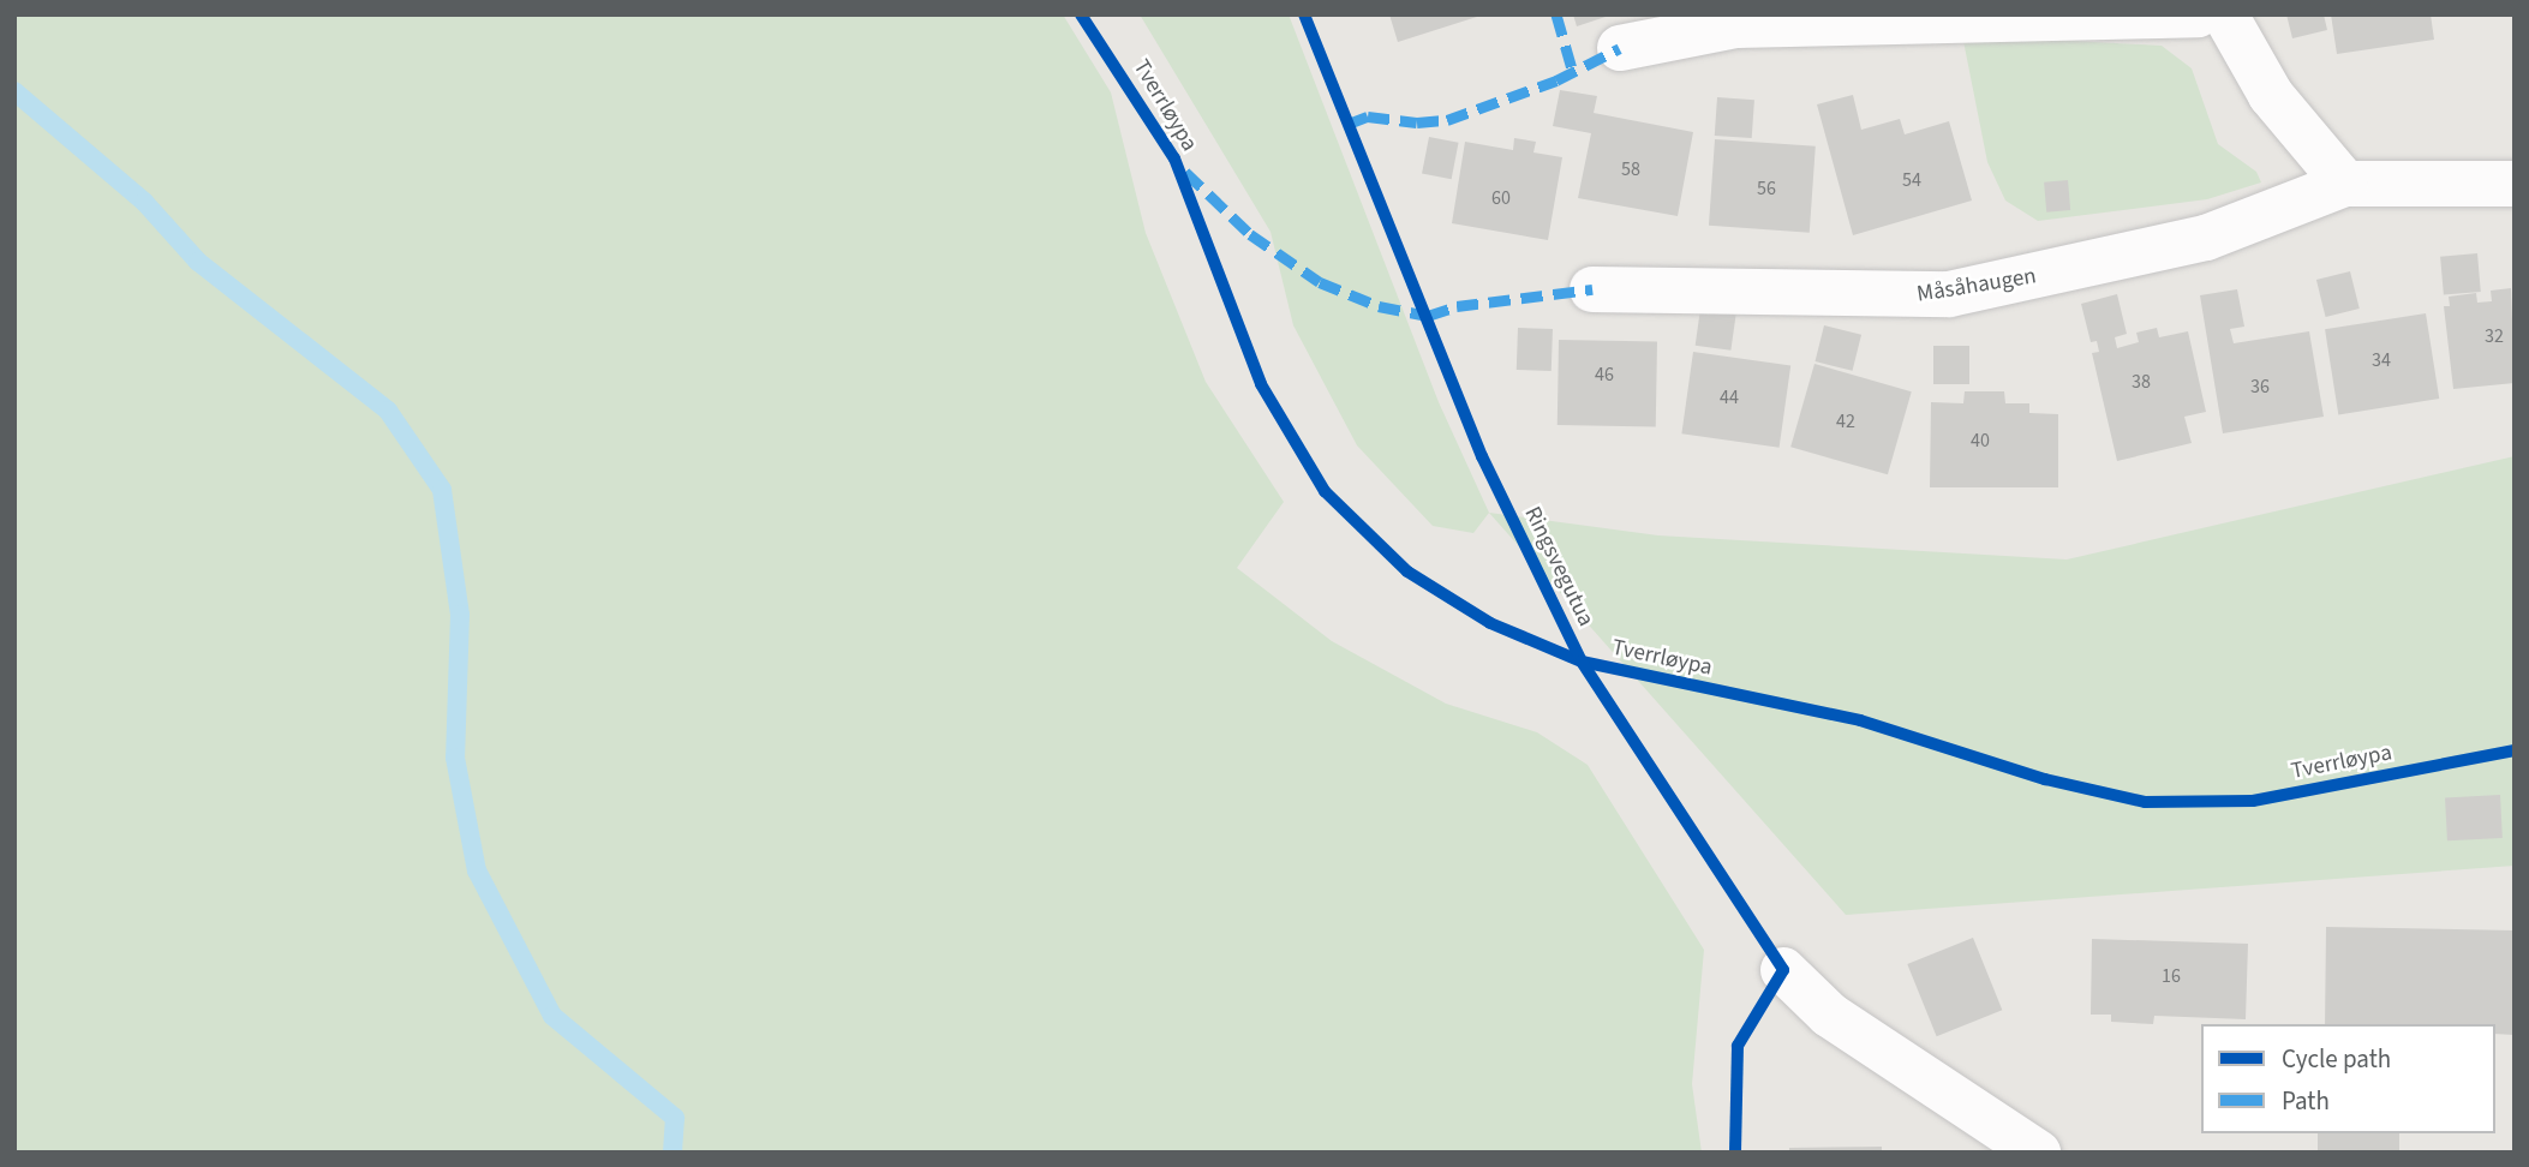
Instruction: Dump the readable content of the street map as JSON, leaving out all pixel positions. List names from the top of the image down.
{
  "streets": {
    "street": ["Måsåhaugen"],
    "cycle path": ["Tverrløypa", "Ringsvegutua"]
  },
  "house_numbers": [
    "58",
    "54",
    "56",
    "60",
    "32",
    "34",
    "46",
    "38",
    "36",
    "44",
    "42",
    "40",
    "16"
  ],
  "legend": ["Cycle path", "Path"]
}
